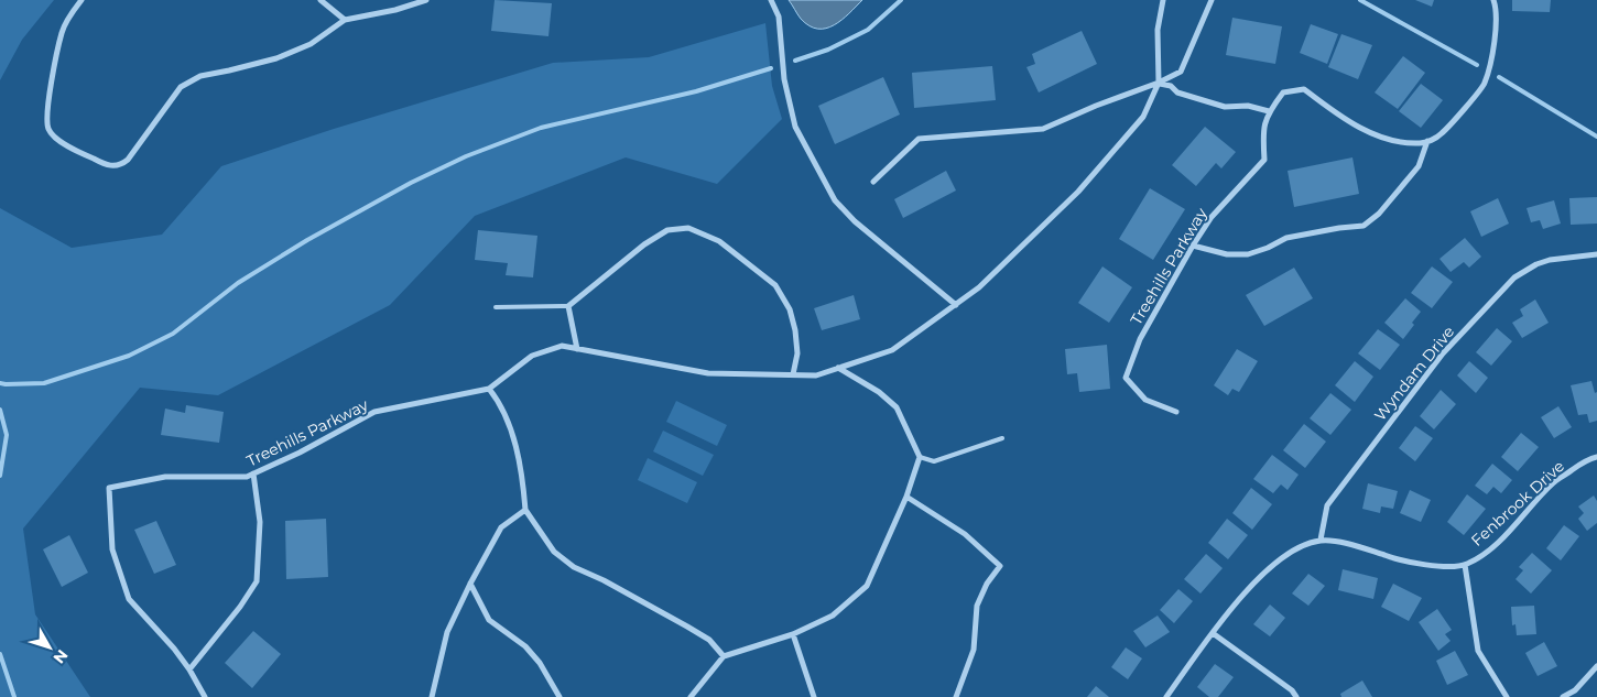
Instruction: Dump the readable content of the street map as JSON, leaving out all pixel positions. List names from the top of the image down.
{
  "streets": {
    "street": ["Treehills Parkway", "Wyndam Drive", "Fenbrook Drive"]
  },
  "crossings": [
    ["Wyndam Drive", "Fenbrook Drive"]
  ],
  "north": "bottom right"
}
